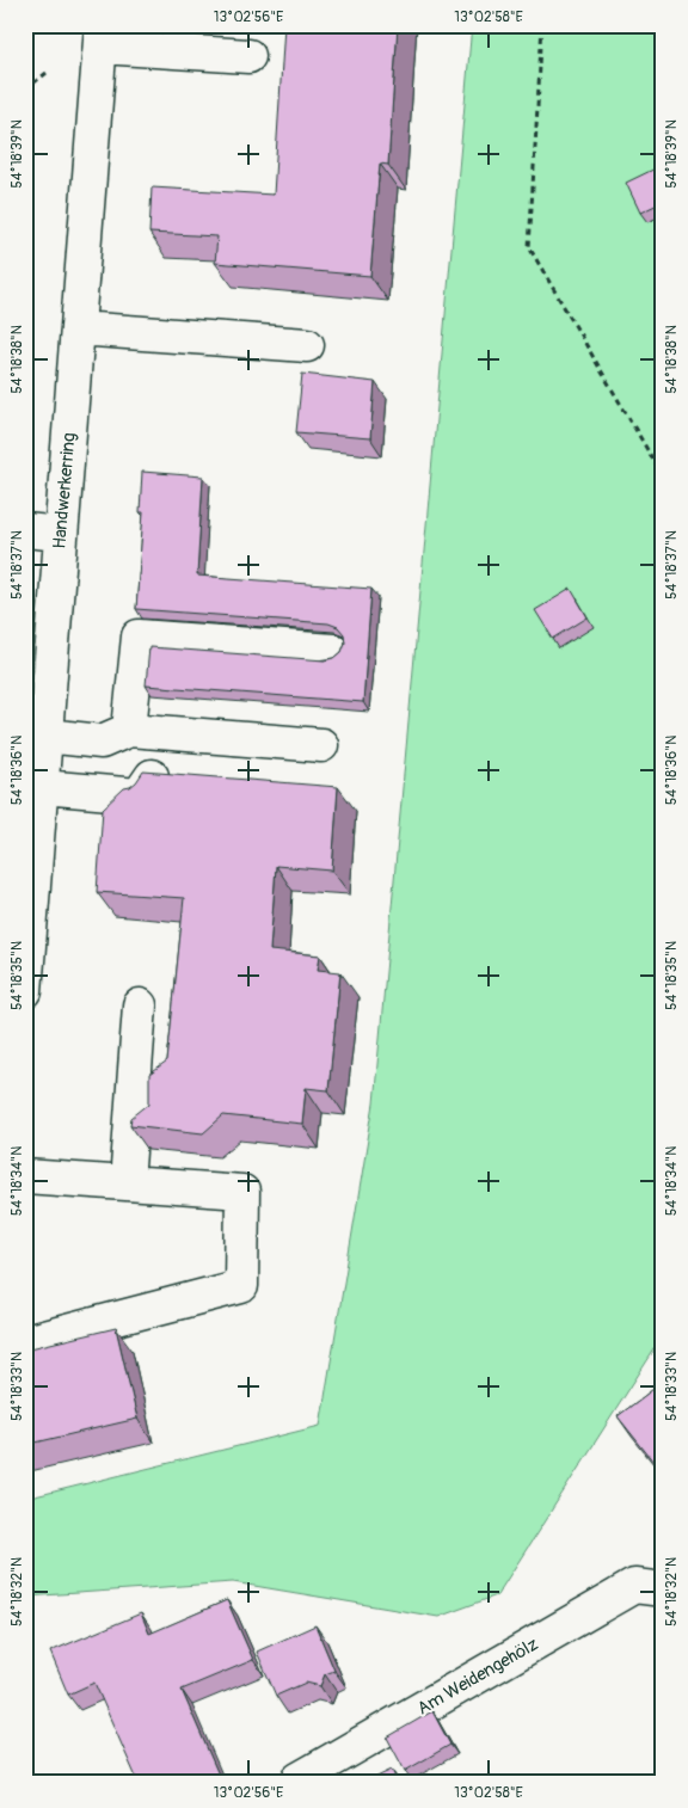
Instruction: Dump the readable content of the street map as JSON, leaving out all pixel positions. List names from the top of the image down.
{
  "streets": {
    "street": ["Handwerkerring", "Am Weidengehölz"]
  },
  "coordinates": [
    "13°02'56\"E",
    "13°02'58\"E",
    "54°18'39\"N",
    "54°18'38\"N",
    "54°18'37\"N",
    "54°18'36\"N",
    "54°18'35\"N",
    "54°18'34\"N",
    "54°18'33\"N",
    "54°18'32\"N"
  ]
}
